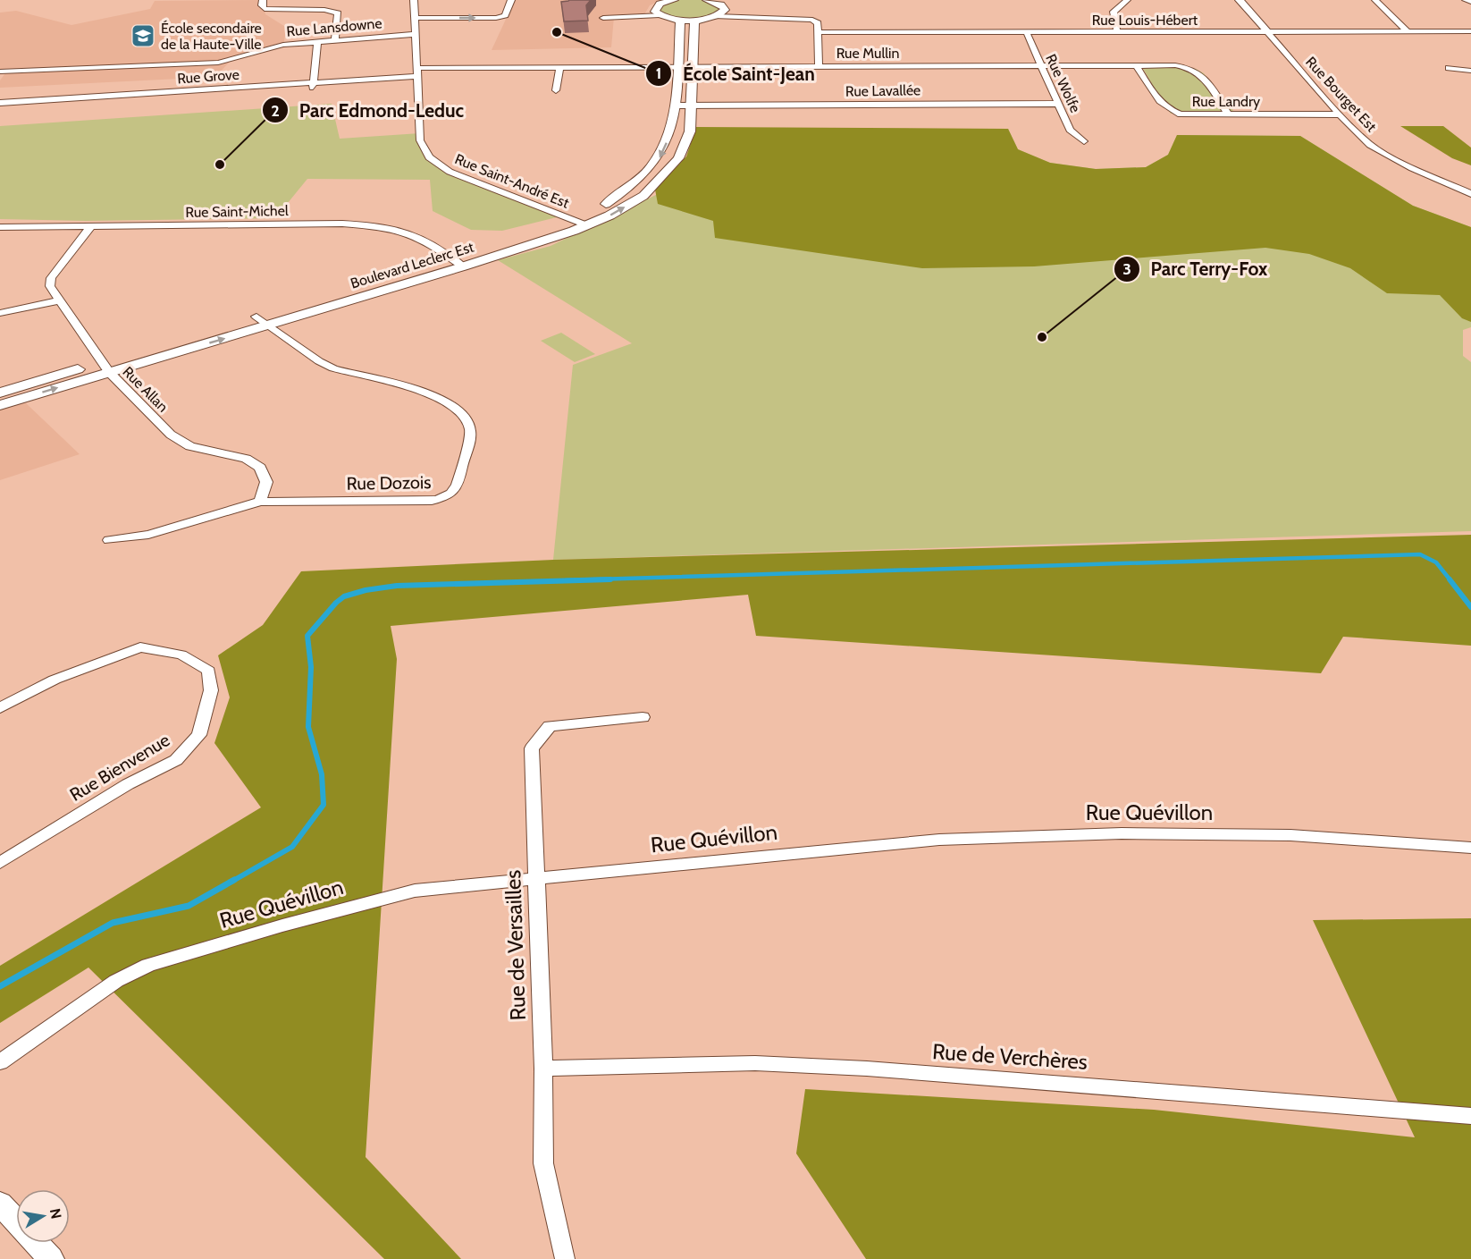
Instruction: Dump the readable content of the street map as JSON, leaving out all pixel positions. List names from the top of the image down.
{
  "streets": {
    "street": [
      "Rue Louis-Hébert",
      "Rue Lansdowne",
      "Rue Mullin",
      "Rue Grove",
      "Rue Wolfe",
      "Rue Lavallée",
      "Rue Bourget Est",
      "Rue Landry",
      "Rue Saint-André Est",
      "Rue Saint-Michel",
      "Boulevard Leclerc Est",
      "Rue Allan",
      "Rue Dozois",
      "Rue Bienvenue",
      "Rue Quévillon",
      "Rue de Versailles",
      "Rue de Verchères"
    ]
  },
  "crossings": [
    ["Rue Louis-Hébert", "Rue Wolfe"],
    ["Rue Louis-Hébert", "Rue Bourget Est"],
    ["Rue Lansdowne", "Rue Saint-André Est"],
    ["Rue Mullin", "Rue Grove"],
    ["Rue Mullin", "Rue Wolfe"],
    ["Rue Mullin", "Rue Landry"],
    ["Rue Mullin", "Rue Saint-André Est"],
    ["Rue Mullin", "Boulevard Leclerc Est"],
    ["Rue Grove", "Rue Saint-André Est"],
    ["Rue Wolfe", "Rue Lavallée"],
    ["Rue Lavallée", "Boulevard Leclerc Est"],
    ["Rue Bourget Est", "Rue Landry"],
    ["Rue Saint-André Est", "Boulevard Leclerc Est"],
    ["Rue Saint-Michel", "Boulevard Leclerc Est"],
    ["Rue Saint-Michel", "Rue Allan"],
    ["Boulevard Leclerc Est", "Rue Allan"],
    ["Boulevard Leclerc Est", "Rue Dozois"],
    ["Rue Allan", "Rue Dozois"],
    ["Rue Quévillon", "Rue de Versailles"],
    ["Rue de Versailles", "Rue de Verchères"]
  ],
  "places": {
    "other": ["École Saint-Jean", "Parc Edmond-Leduc", "Parc Terry-Fox"],
    "school or university": ["École secondaire de la Haute-Ville"]
  },
  "north": "right"
}
